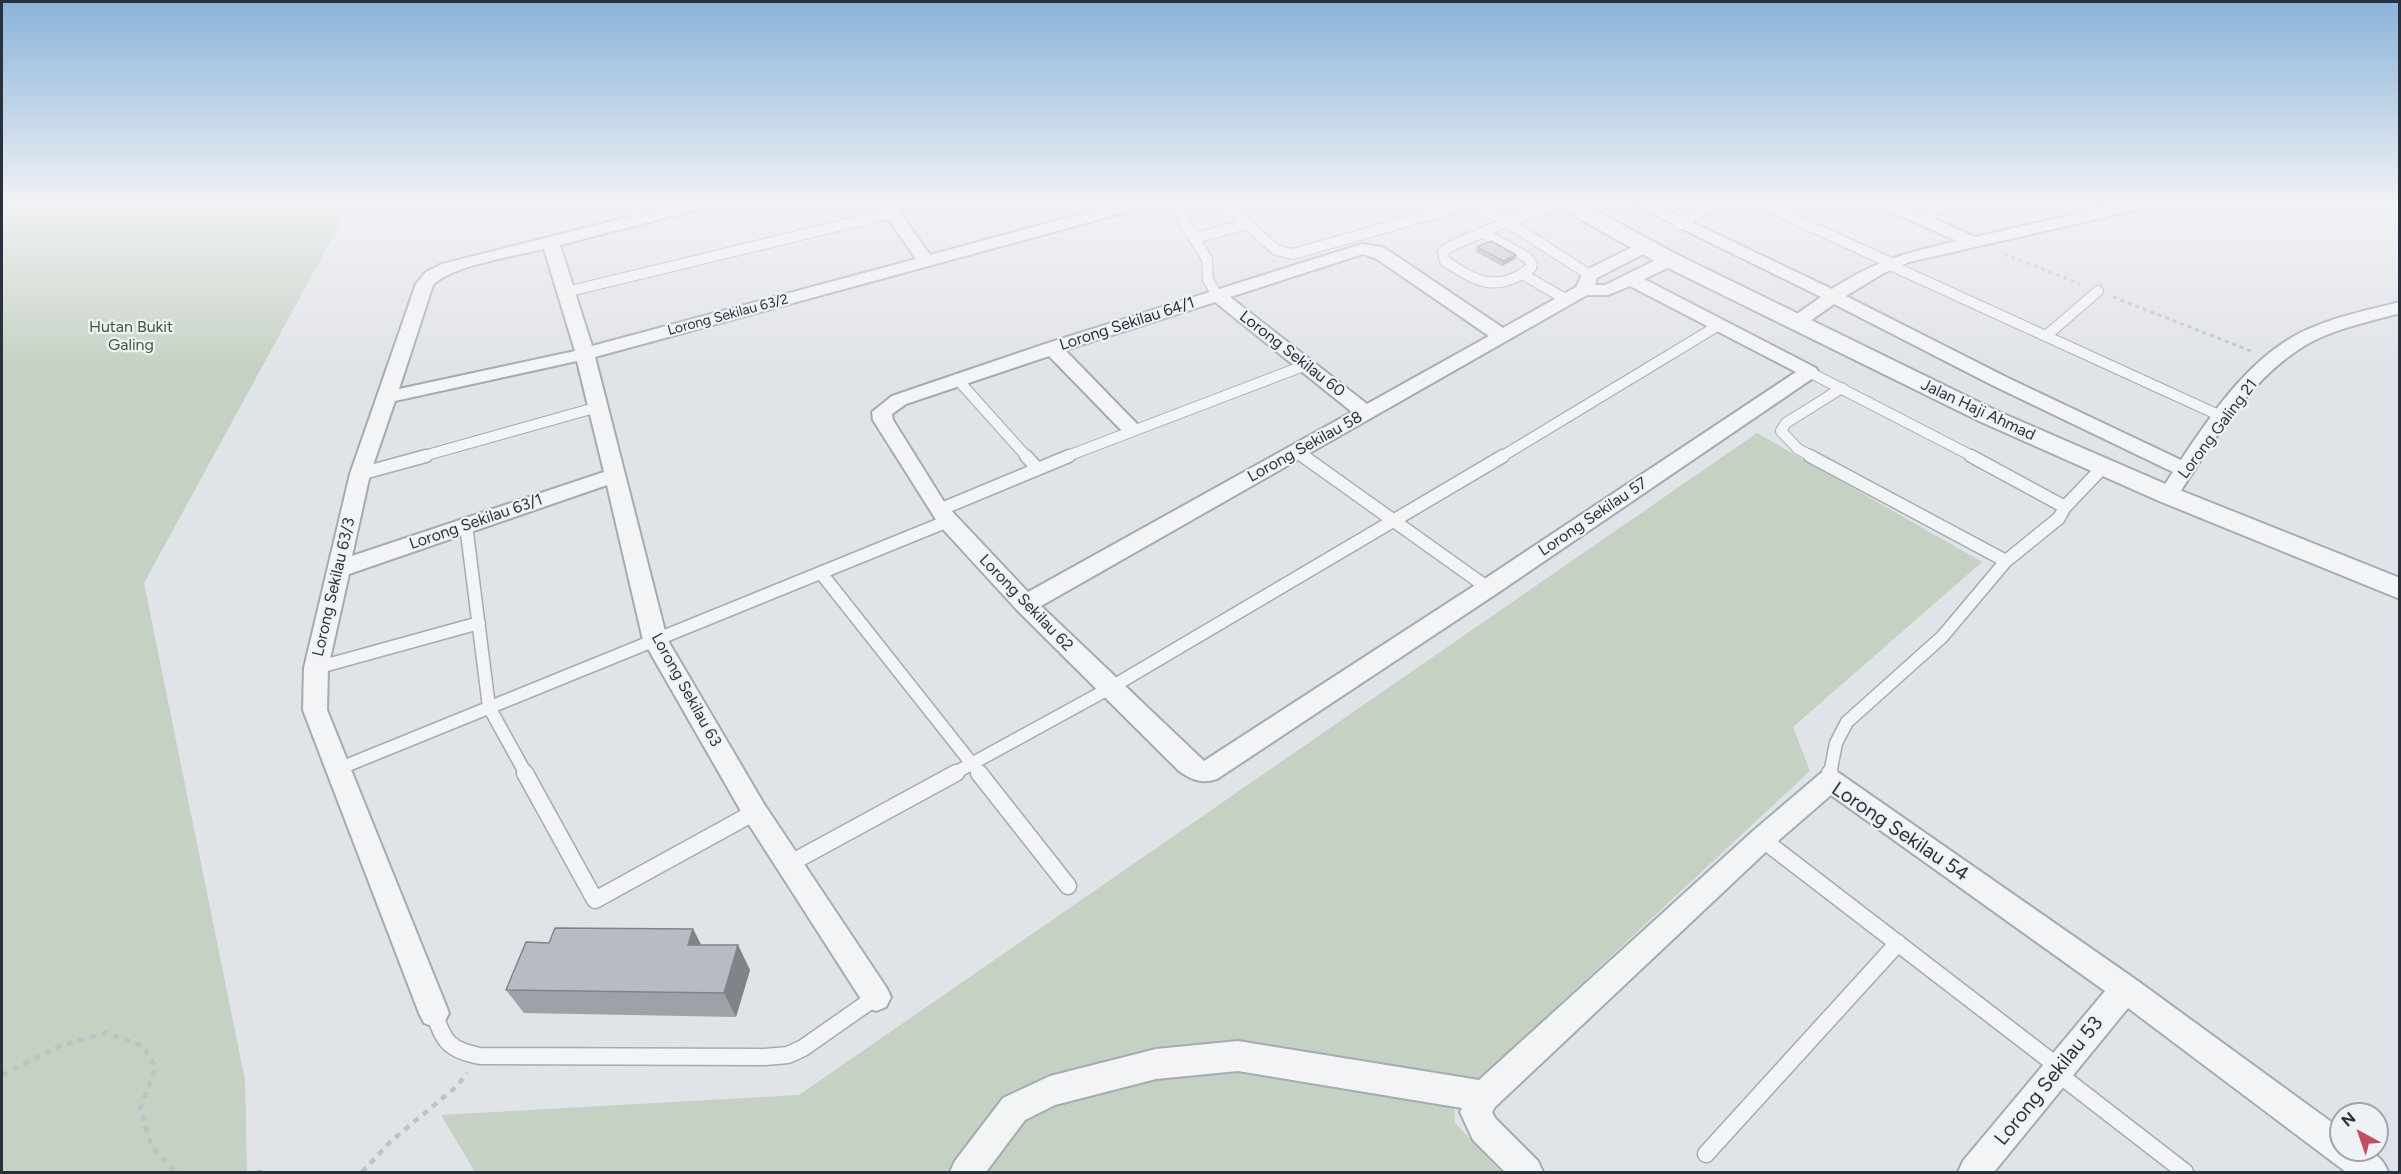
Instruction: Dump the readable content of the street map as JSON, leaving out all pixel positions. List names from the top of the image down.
{
  "streets": {
    "street": [
      "Lorong Sekilau 63/2",
      "Lorong Sekilau 64/1",
      "Lorong Sekilau 60",
      "Jalan Haji Ahmad",
      "Lorong Galing 21",
      "Lorong Sekilau 58",
      "Lorong Sekilau 57",
      "Lorong Sekilau 63/1",
      "Lorong Sekilau 63/3",
      "Lorong Sekilau 62",
      "Lorong Sekilau 63",
      "Lorong Sekilau 54",
      "Lorong Sekilau 53"
    ]
  },
  "crossings": [
    ["Lorong Sekilau 63/2", "Lorong Sekilau 63/3"],
    ["Lorong Sekilau 63/2", "Lorong Sekilau 63"],
    ["Lorong Sekilau 64/1", "Lorong Sekilau 60"],
    ["Lorong Sekilau 64/1", "Lorong Sekilau 58"],
    ["Lorong Sekilau 64/1", "Lorong Sekilau 62"],
    ["Lorong Sekilau 60", "Lorong Sekilau 58"],
    ["Jalan Haji Ahmad", "Lorong Galing 21"],
    ["Jalan Haji Ahmad", "Lorong Sekilau 58"],
    ["Lorong Sekilau 58", "Lorong Sekilau 62"],
    ["Lorong Sekilau 57", "Lorong Sekilau 62"],
    ["Lorong Sekilau 63/1", "Lorong Sekilau 63/3"],
    ["Lorong Sekilau 63/1", "Lorong Sekilau 63"],
    ["Lorong Sekilau 54", "Lorong Sekilau 53"]
  ],
  "parks": ["Hutan Bukit Galing"],
  "north": "top left"
}
